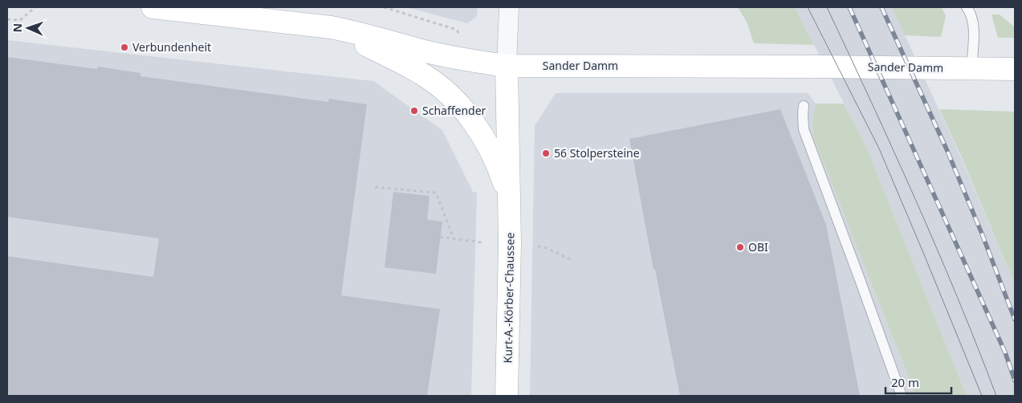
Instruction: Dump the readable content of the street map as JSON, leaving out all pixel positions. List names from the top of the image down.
{
  "streets": {
    "main road": ["Sander Damm", "Kurt-A.-Körber-Chaussee"]
  },
  "crossings": [
    ["Sander Damm", "Kurt-A.-Körber-Chaussee"]
  ],
  "places": [
    "Verbundenheit",
    "Schaffender",
    "56 Stolpersteine",
    "OBI"
  ],
  "scale_bar": "20 m",
  "north": "left"
}
